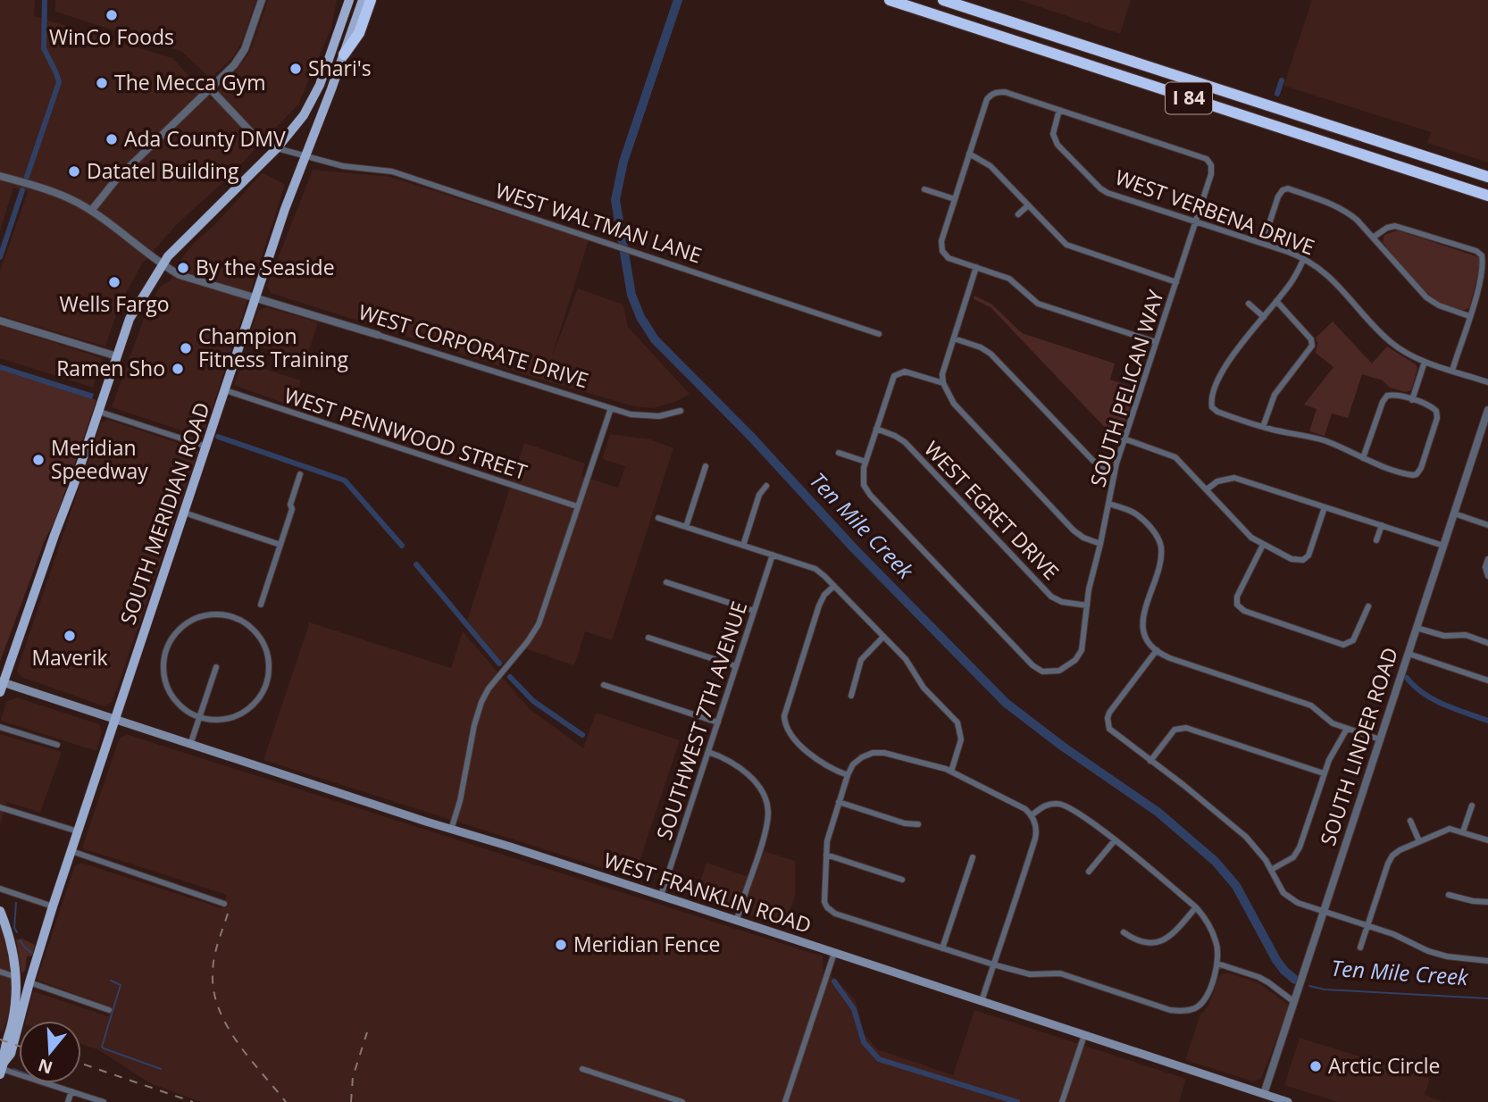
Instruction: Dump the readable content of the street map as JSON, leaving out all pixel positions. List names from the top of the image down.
{
  "streets": {
    "highway": ["I 84"],
    "main road": ["SOUTH MERIDIAN ROAD", "WEST FRANKLIN ROAD"],
    "street": [
      "WEST VERBENA DRIVE",
      "WEST WALTMAN LANE",
      "WEST CORPORATE DRIVE",
      "SOUTH PELICAN WAY",
      "WEST PENNWOOD STREET",
      "WEST EGRET DRIVE",
      "SOUTHWEST 7TH AVENUE",
      "SOUTH LINDER ROAD"
    ]
  },
  "crossings": [
    ["WEST VERBENA DRIVE", "SOUTH PELICAN WAY"],
    ["WEST WALTMAN LANE", "SOUTH MERIDIAN ROAD"],
    ["WEST CORPORATE DRIVE", "SOUTH MERIDIAN ROAD"],
    ["SOUTH PELICAN WAY", "WEST EGRET DRIVE"],
    ["WEST PENNWOOD STREET", "SOUTH MERIDIAN ROAD"],
    ["SOUTH MERIDIAN ROAD", "WEST FRANKLIN ROAD"],
    ["SOUTHWEST 7TH AVENUE", "WEST FRANKLIN ROAD"],
    ["SOUTH LINDER ROAD", "WEST FRANKLIN ROAD"]
  ],
  "water": ["Ten Mile Creek"],
  "places": [
    "WinCo Foods",
    "Shari's",
    "The Mecca Gym",
    "Ada County DMV",
    "Datatel Building",
    "By the Seaside",
    "Wells Fargo",
    "Champion Fitness Training",
    "Ramen Sho",
    "Meridian Speedway",
    "Maverik",
    "Meridian Fence",
    "Arctic Circle"
  ],
  "north": "bottom"
}
